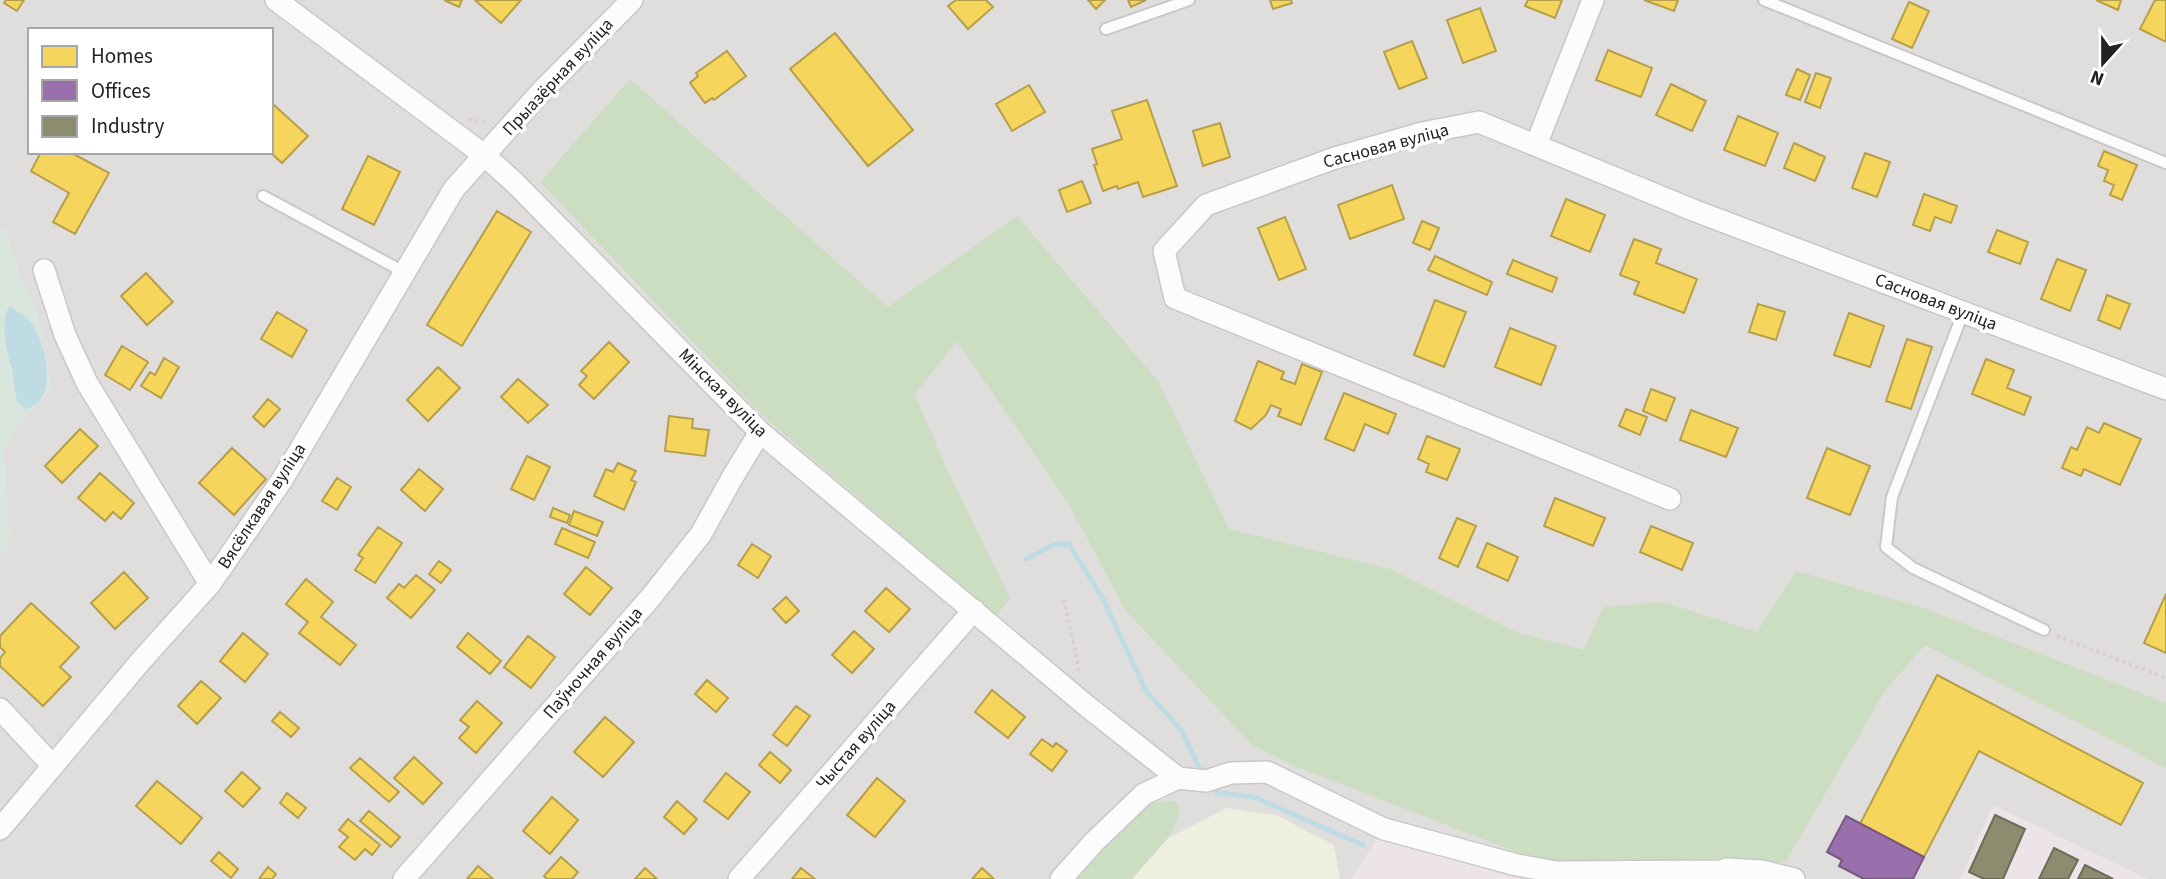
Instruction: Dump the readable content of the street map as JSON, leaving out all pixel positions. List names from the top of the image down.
{
  "streets": {
    "street": [
      "Прыазёрная вуліца",
      "Сасновая вуліца",
      "Мінская вуліца",
      "Вясёлкавая вуліца",
      "Паўночная вуліца",
      "Чыстая вуліца"
    ]
  },
  "crossings": [
    ["Прыазёрная вуліца", "Мінская вуліца"],
    ["Прыазёрная вуліца", "Вясёлкавая вуліца"],
    ["Мінская вуліца", "Вясёлкавая вуліца"],
    ["Мінская вуліца", "Паўночная вуліца"],
    ["Мінская вуліца", "Чыстая вуліца"]
  ],
  "legend": ["Homes", "Offices", "Industry"],
  "north": "bottom"
}
